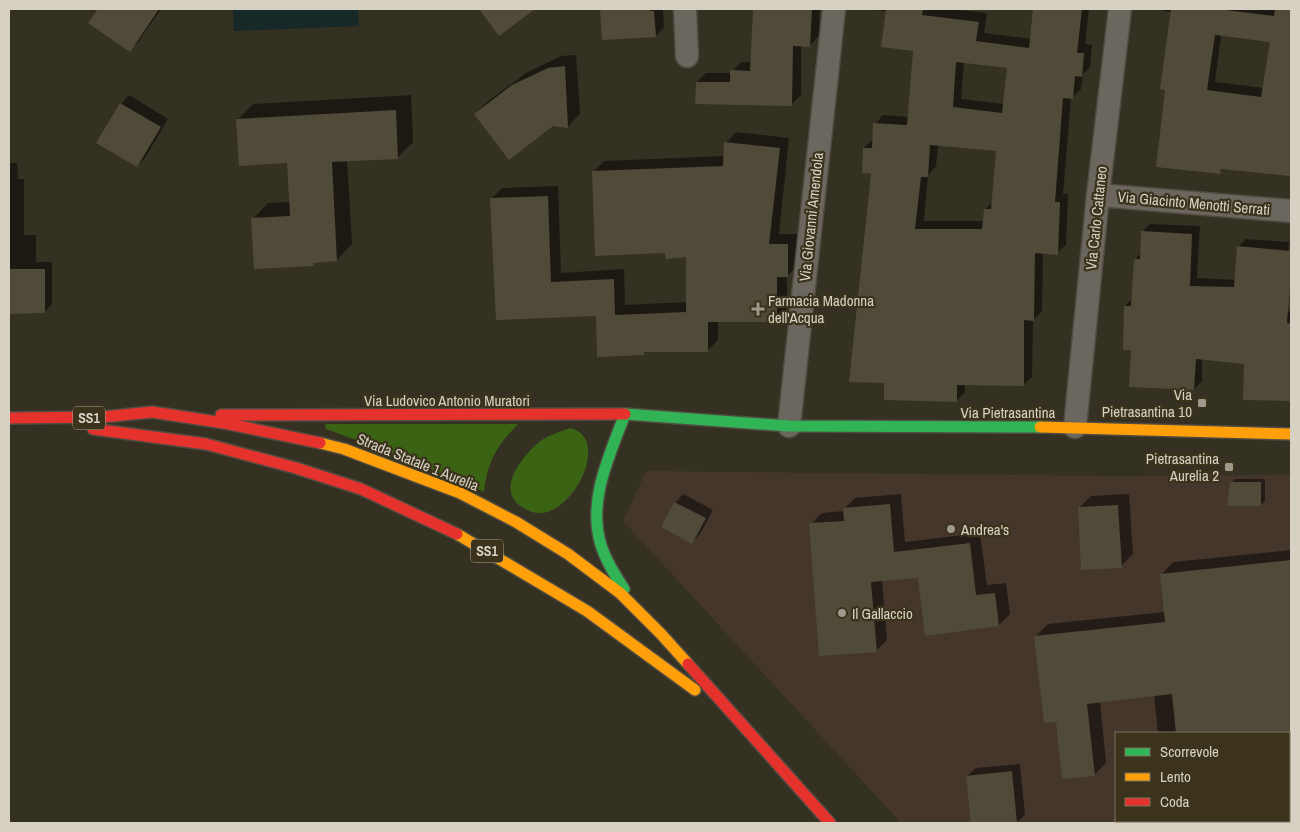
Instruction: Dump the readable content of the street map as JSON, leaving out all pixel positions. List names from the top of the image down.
{
  "streets": {
    "main road": [
      "Via Ludovico Antonio Muratori",
      "Via Pietrasantina",
      "SS1",
      "Strada Statale 1 Aurelia"
    ],
    "street": ["Via Giacinto Menotti Serrati", "Via Giovanni Amendola", "Via Carlo Cattaneo"]
  },
  "crossings": [
    ["Via Giacinto Menotti Serrati", "Via Carlo Cattaneo"],
    ["Via Giovanni Amendola", "Via Pietrasantina"],
    ["Via Carlo Cattaneo", "Via Pietrasantina"],
    ["Via Ludovico Antonio Muratori", "Via Pietrasantina"],
    ["Via Ludovico Antonio Muratori", "Strada Statale 1 Aurelia"]
  ],
  "places": {
    "health": ["Farmacia Madonna dell'Acqua"],
    "transit": ["Via Pietrasantina 10", "Pietrasantina Aurelia 2"],
    "other": ["Andrea's", "Il Gallaccio"]
  },
  "legend": ["Scorrevole", "Lento", "Coda"]
}
